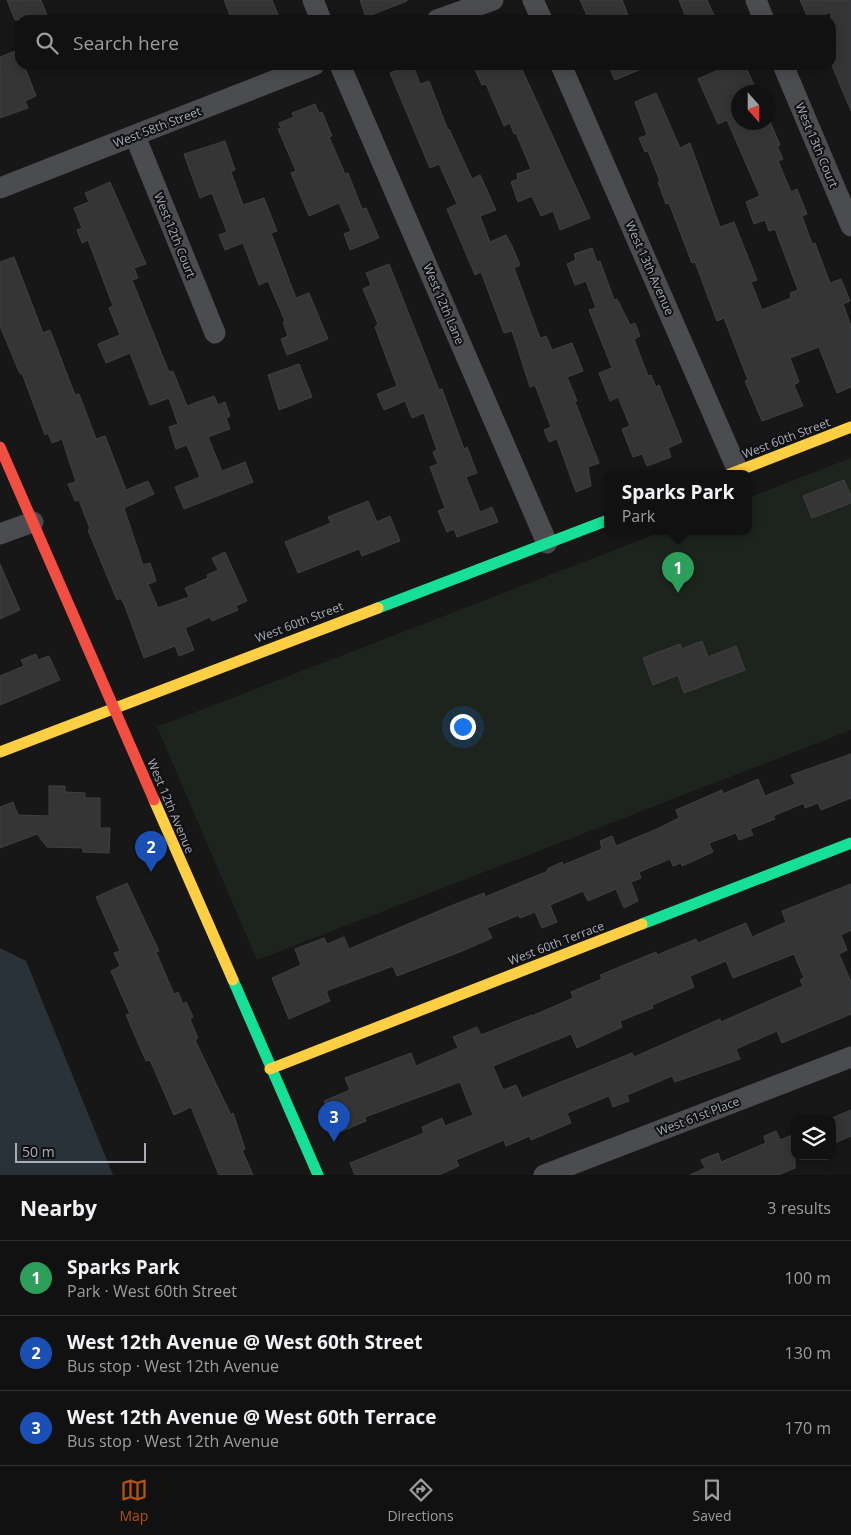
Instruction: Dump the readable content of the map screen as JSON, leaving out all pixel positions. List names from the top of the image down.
{
  "streets": {
    "street": [
      "West 58th Street",
      "West 13th Court",
      "West 12th Court",
      "West 13th Avenue",
      "West 12th Lane",
      "West 60th Street",
      "West 12th Avenue",
      "West 60th Terrace",
      "West 61st Place"
    ]
  },
  "crossings": [
    ["West 58th Street", "West 12th Court"],
    ["West 12th Lane", "West 60th Street"],
    ["West 60th Street", "West 12th Avenue"],
    ["West 12th Avenue", "West 60th Terrace"]
  ],
  "scale_bar": "50 m",
  "north": "bottom",
  "page": {
    "search": "Search here",
    "popup": ["Sparks Park", "Park"],
    "pins": ["1", "2", "3"],
    "scale": "50 m",
    "heading": ["Nearby", "3 results"],
    "list": [
      {
        "mark": "1",
        "name": "Sparks Park",
        "note": "Park · West 60th Street",
        "value": "100 m"
      },
      {
        "mark": "2",
        "name": "West 12th Avenue @ West 60th Street",
        "note": "Bus stop · West 12th Avenue",
        "value": "130 m"
      },
      {
        "mark": "3",
        "name": "West 12th Avenue @ West 60th Terrace",
        "note": "Bus stop · West 12th Avenue",
        "value": "170 m"
      }
    ],
    "nav": ["Map", "Directions", "Saved"]
  }
}
